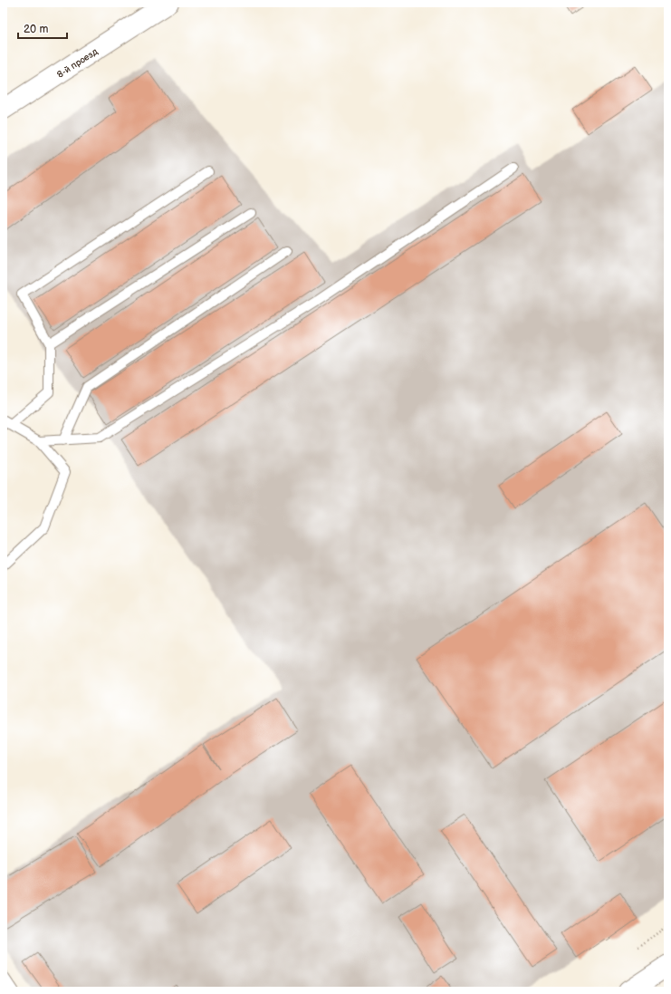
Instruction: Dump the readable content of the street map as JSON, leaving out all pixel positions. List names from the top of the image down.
{
  "streets": {
    "street": ["8-й проезд"]
  },
  "scale_bar": "20 m"
}
